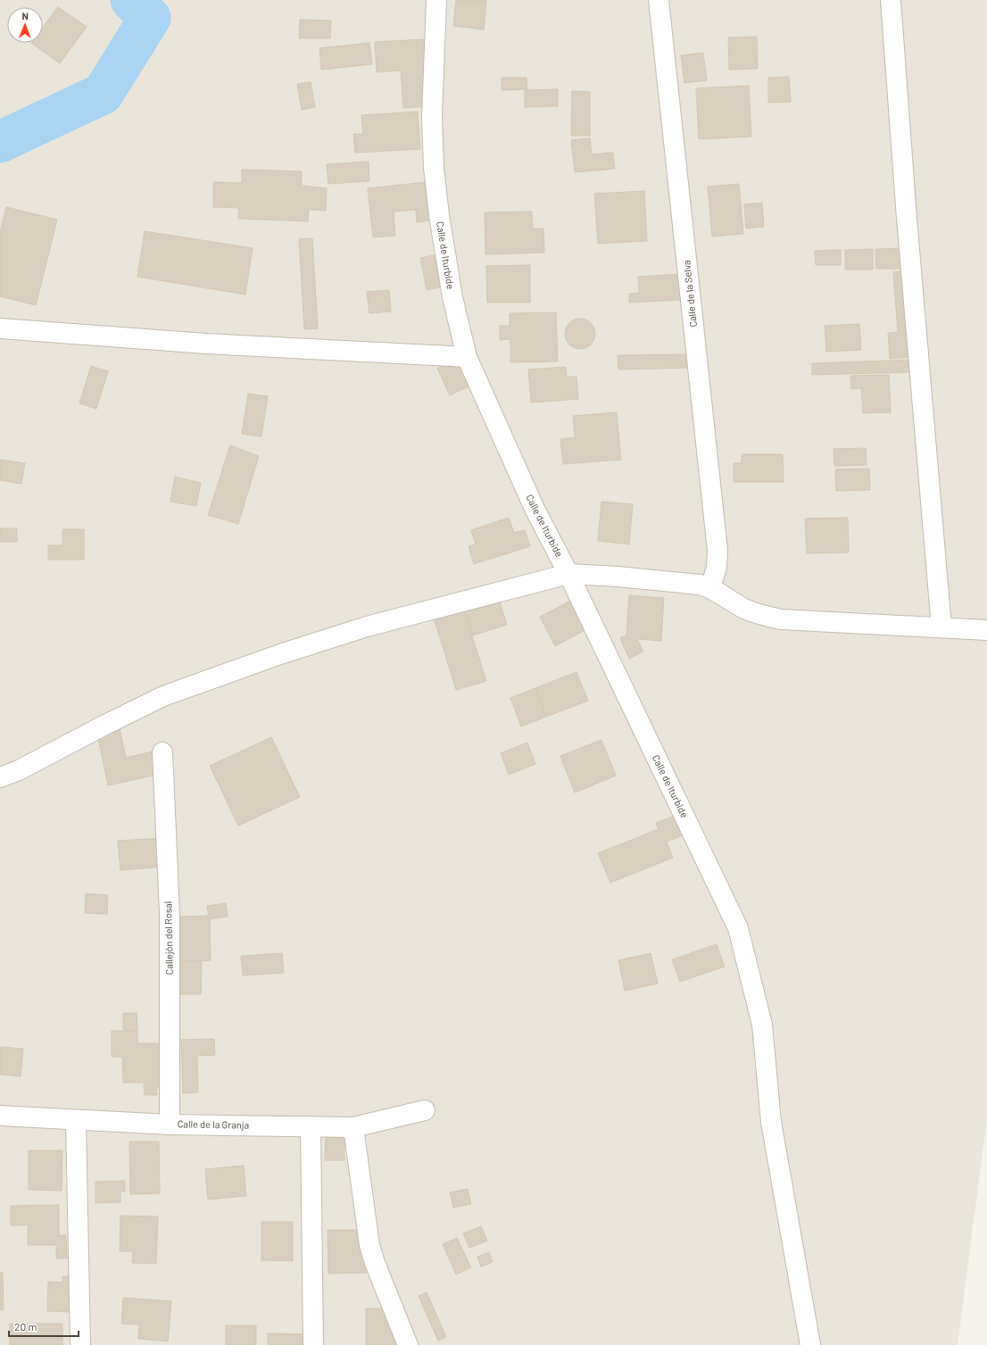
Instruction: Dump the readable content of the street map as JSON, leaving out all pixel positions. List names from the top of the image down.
{
  "streets": {
    "street": [
      "Calle de Iturbide",
      "Calle de la Selva",
      "Callejón del Rosal",
      "Calle de la Granja"
    ]
  },
  "crossings": [
    ["Callejón del Rosal", "Calle de la Granja"]
  ],
  "scale_bar": "20 m",
  "north": "top"
}
